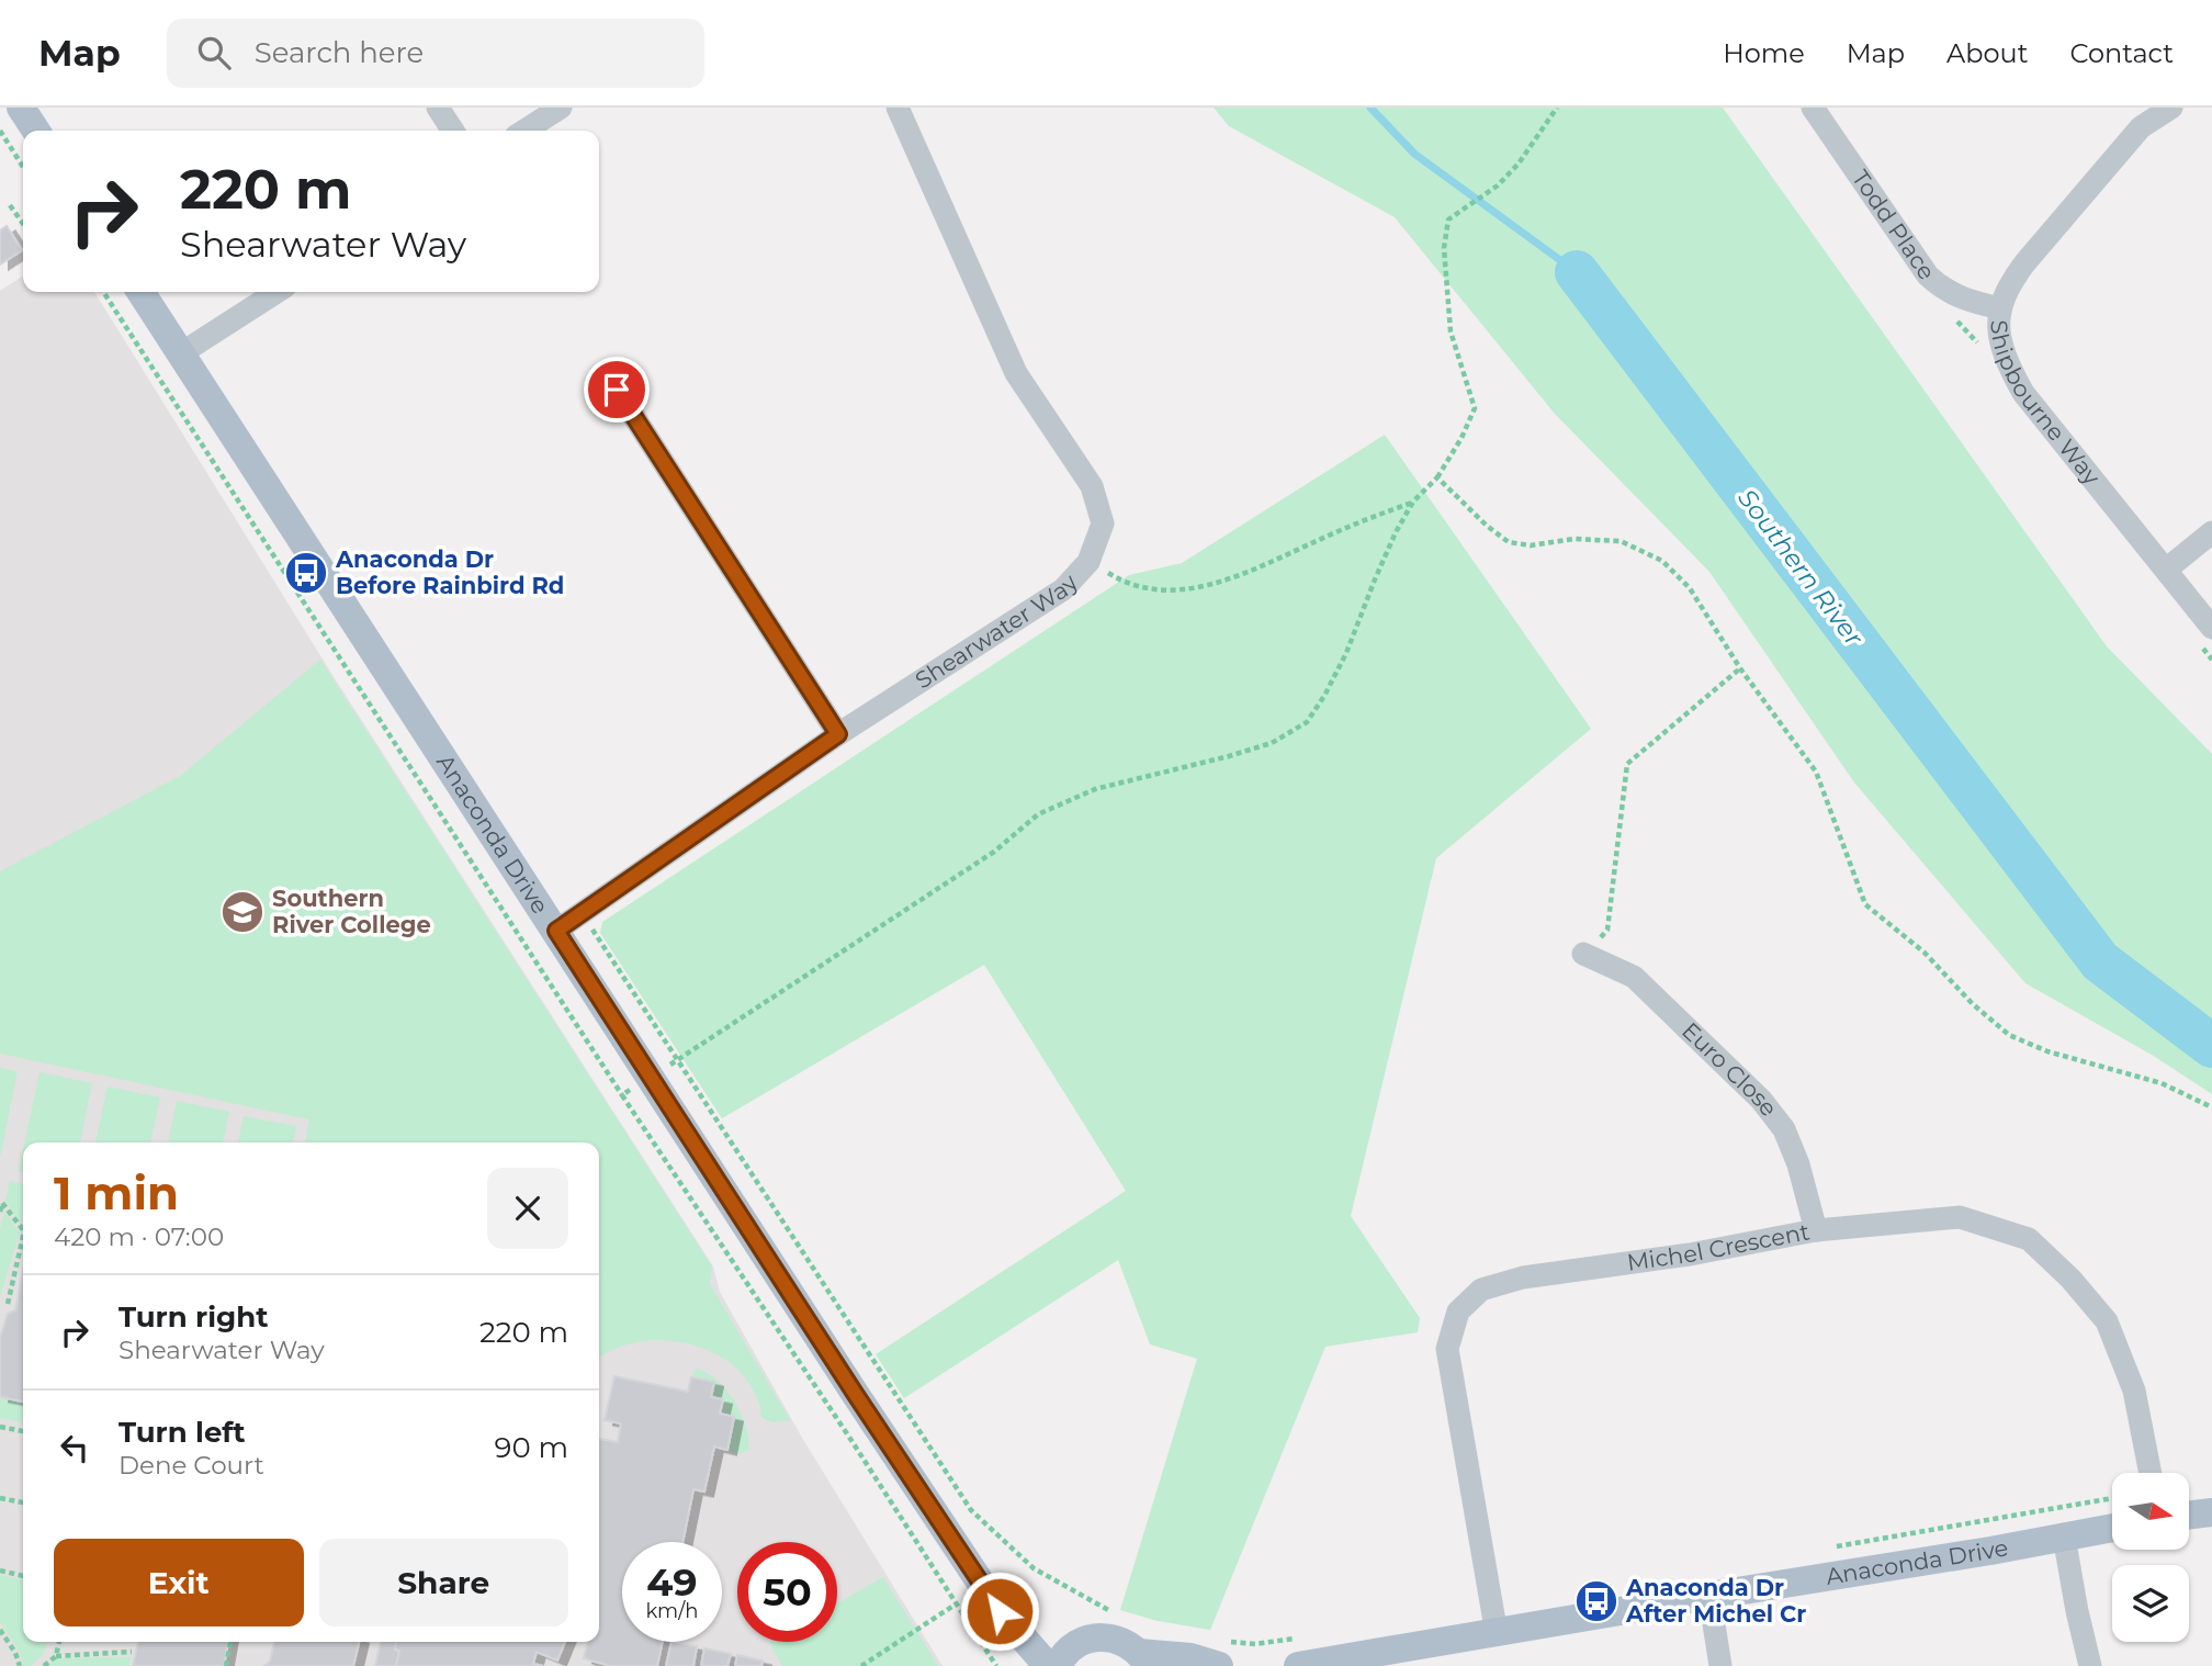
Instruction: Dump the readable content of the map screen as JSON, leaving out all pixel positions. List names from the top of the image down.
{
  "streets": {
    "main road": ["Anaconda Drive"],
    "street": [
      "Todd Place",
      "Shipbourne Way",
      "Shearwater Way",
      "Euro Close",
      "Michel Crescent"
    ]
  },
  "crossings": [
    ["Todd Place", "Shipbourne Way"],
    ["Shearwater Way", "Anaconda Drive"],
    ["Anaconda Drive", "Michel Crescent"],
    ["Euro Close", "Michel Crescent"]
  ],
  "water": ["Southern River"],
  "places": {
    "bus stop": ["Anaconda Dr Before Rainbird Rd", "Anaconda Dr After Michel Cr"],
    "school or university": ["Southern River College"]
  },
  "north": "right",
  "page": {
    "header": "Map",
    "search": "Search here",
    "nav": [
      "Home",
      "Map",
      "About",
      "Contact"
    ],
    "turn": ["220 m", "Shearwater Way"],
    "heading": ["1 min", "420 m · 07:00"],
    "list": [
      {
        "name": "Turn right",
        "note": "Shearwater Way",
        "value": "220 m"
      },
      {
        "name": "Turn left",
        "note": "Dene Court",
        "value": "90 m"
      }
    ],
    "buttons": ["Exit", "Share"],
    "speed": "49 km/h",
    "limit": "50"
  }
}
